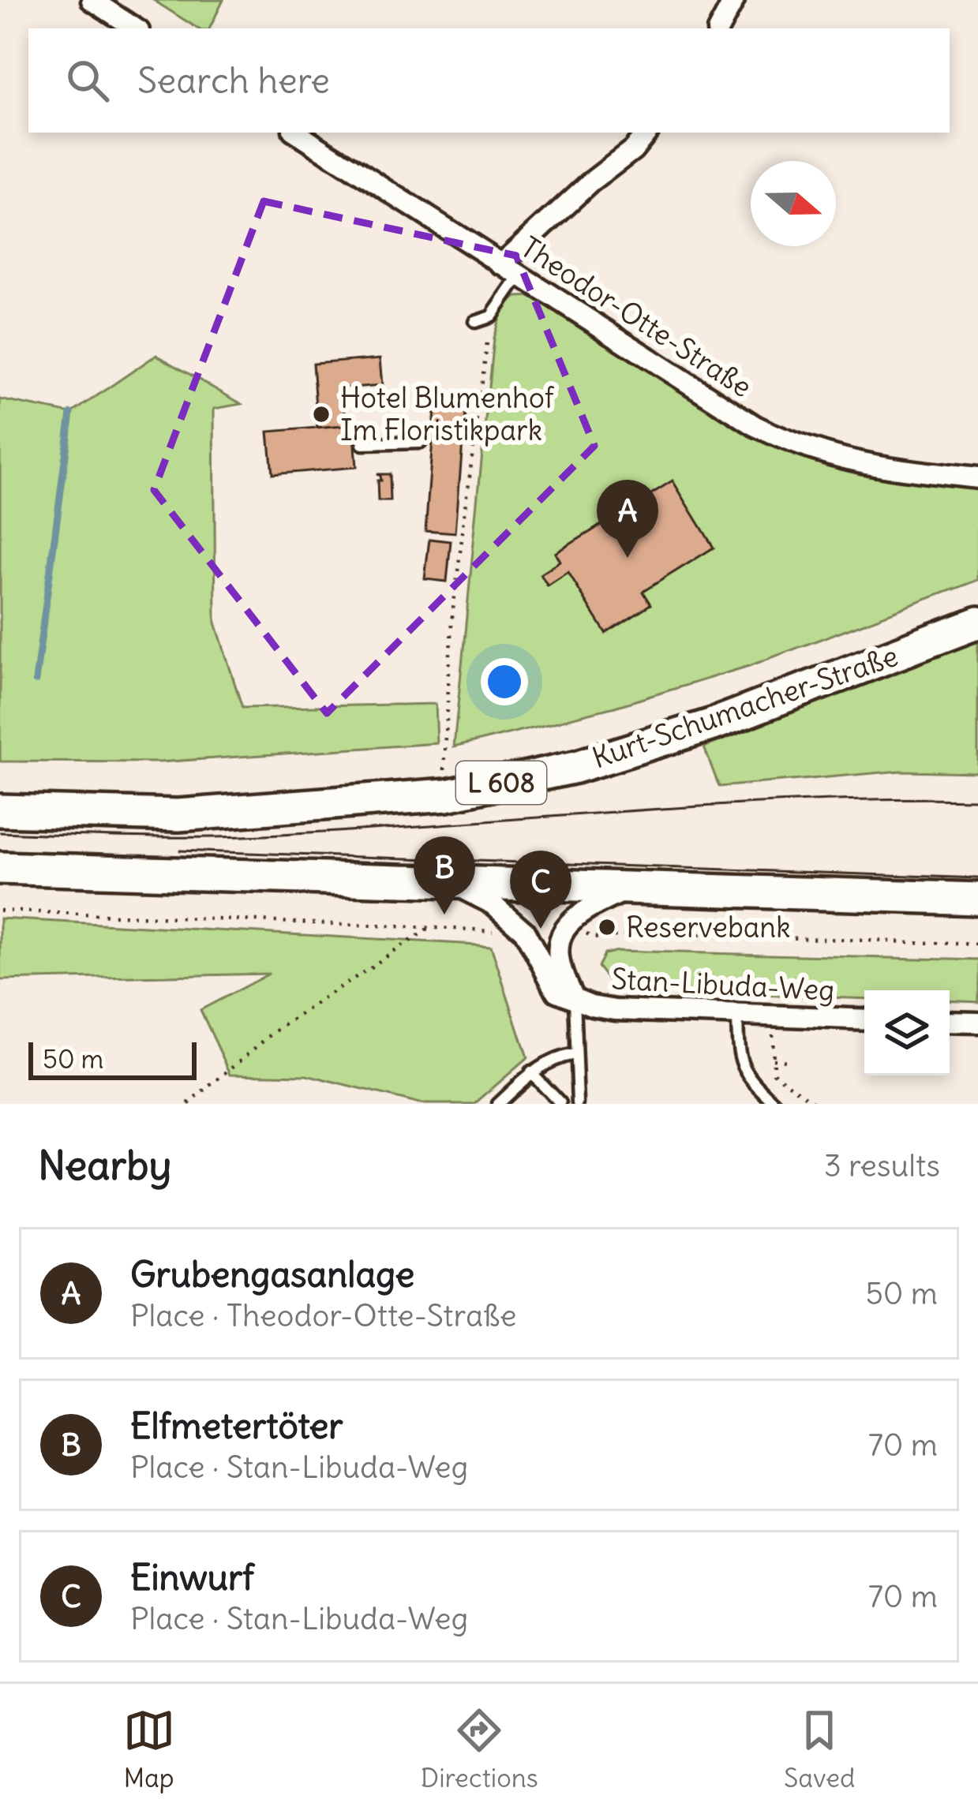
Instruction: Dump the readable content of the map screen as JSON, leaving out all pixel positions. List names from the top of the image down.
{
  "streets": {
    "main road": ["Kurt-Schumacher-Straße", "L 608"],
    "street": ["Theodor-Otte-Straße", "Stan-Libuda-Weg"]
  },
  "places": ["Hotel Blumenhof Im Floristikpark", "Reservebank"],
  "scale_bar": "50 m",
  "north": "right",
  "page": {
    "search": "Search here",
    "pins": ["A", "B", "C"],
    "scale": "50 m",
    "heading": ["Nearby", "3 results"],
    "list": [
      {
        "mark": "A",
        "name": "Grubengasanlage",
        "note": "Place · Theodor-Otte-Straße",
        "value": "50 m"
      },
      {
        "mark": "B",
        "name": "Elfmetertöter",
        "note": "Place · Stan-Libuda-Weg",
        "value": "70 m"
      },
      {
        "mark": "C",
        "name": "Einwurf",
        "note": "Place · Stan-Libuda-Weg",
        "value": "70 m"
      }
    ],
    "nav": ["Map", "Directions", "Saved"]
  }
}
